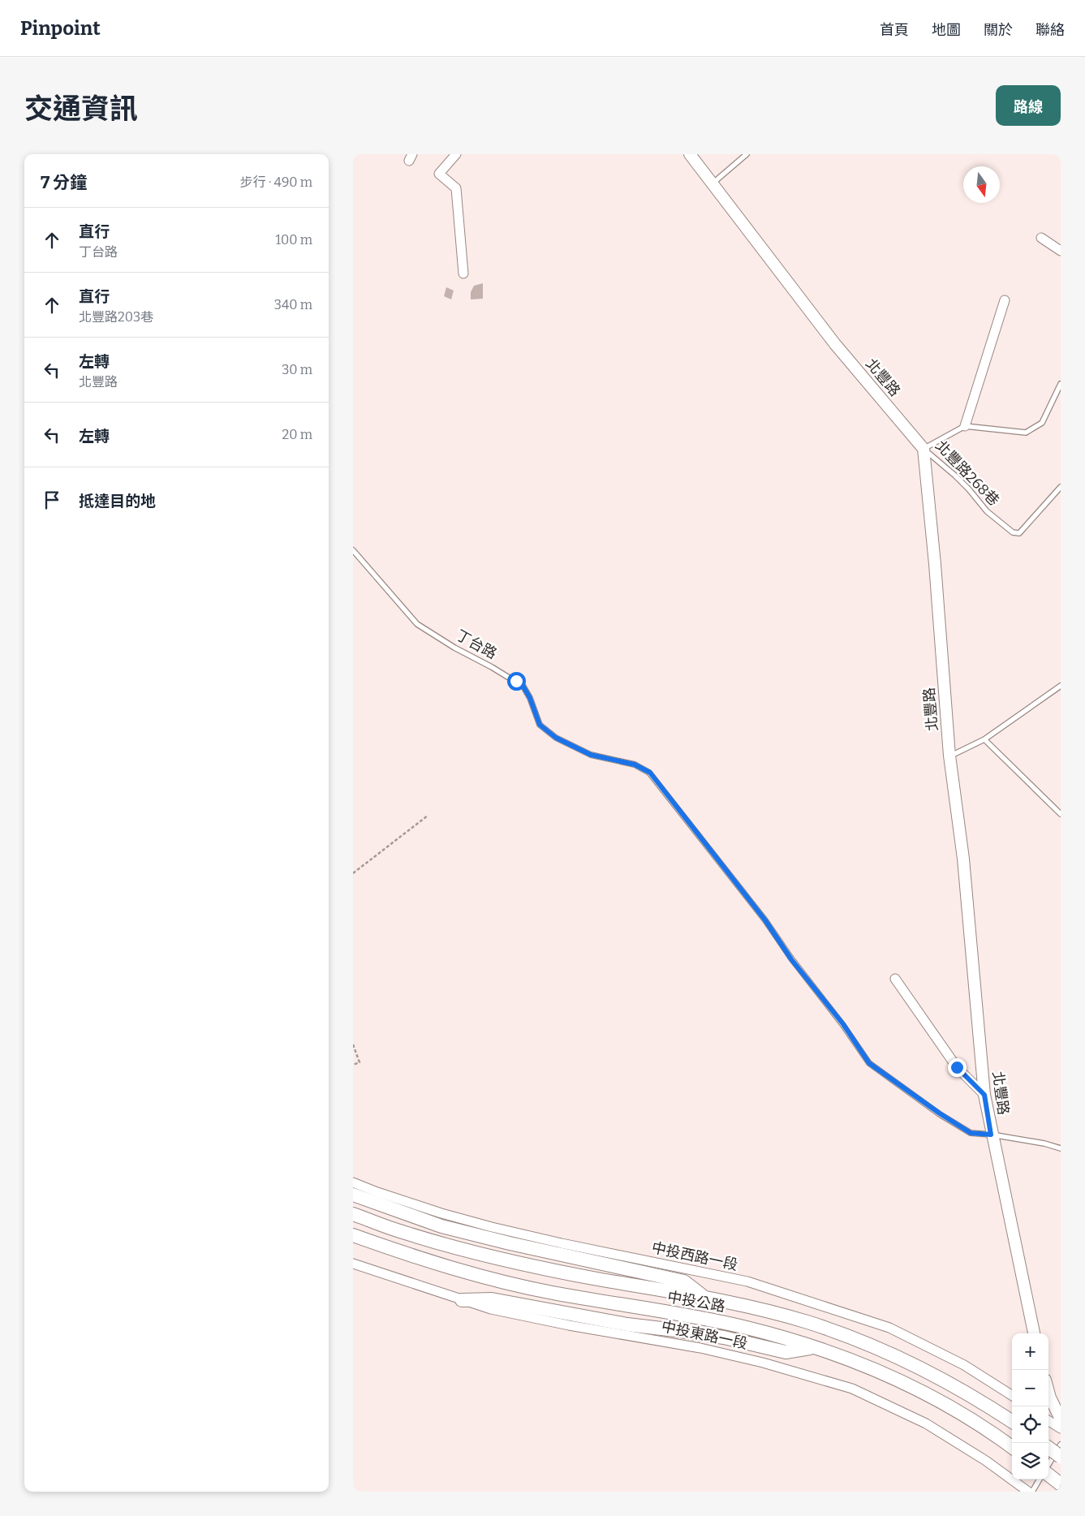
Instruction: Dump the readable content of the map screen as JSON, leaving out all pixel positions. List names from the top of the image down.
{
  "streets": {
    "main road": ["中投公路"],
    "street": ["北豐路", "中投西路一段", "中投東路一段"],
    "lane": ["北豐路268巷", "丁台路"]
  },
  "crossings": [
    ["北豐路", "北豐路268巷"],
    ["北豐路", "丁台路"]
  ],
  "north": "bottom",
  "page": {
    "header": "Pinpoint",
    "nav": [
      "首頁",
      "地圖",
      "關於",
      "聯絡"
    ],
    "title": "交通資訊",
    "buttons": "路線",
    "heading": ["7 分鐘", "步行 · 490 m"],
    "list": [
      ["直行", "丁台路", "100 m"],
      ["直行", "北豐路203巷", "340 m"],
      ["左轉", "北豐路", "30 m"],
      ["左轉", "20 m"],
      "抵達目的地"
    ],
    "map_buttons": ["+", "−"]
  }
}
